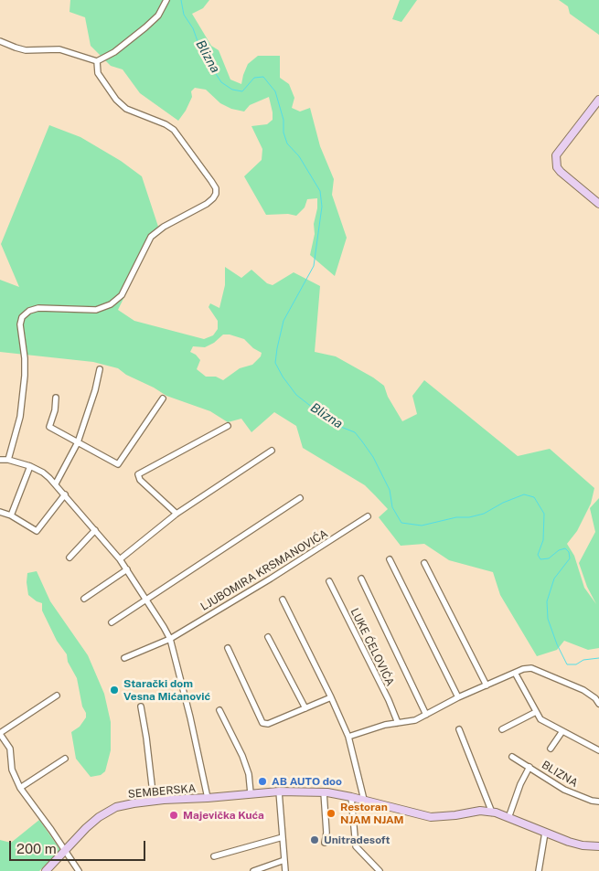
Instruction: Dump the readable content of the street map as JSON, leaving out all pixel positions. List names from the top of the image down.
{
  "streets": {
    "main road": ["SEMBERSKA"],
    "street": ["LJUBOMIRA KRSMANOVIĆA", "LUKE ĆELOVIĆA", "BLIZNA"]
  },
  "water": ["Blizna"],
  "places": [
    "Starački dom Vesna Mićanović",
    "AB AUTO doo",
    "Restoran NJAM NJAM",
    "Majevička Kuća",
    "Unitradesoft"
  ],
  "scale_bar": "200 m"
}
